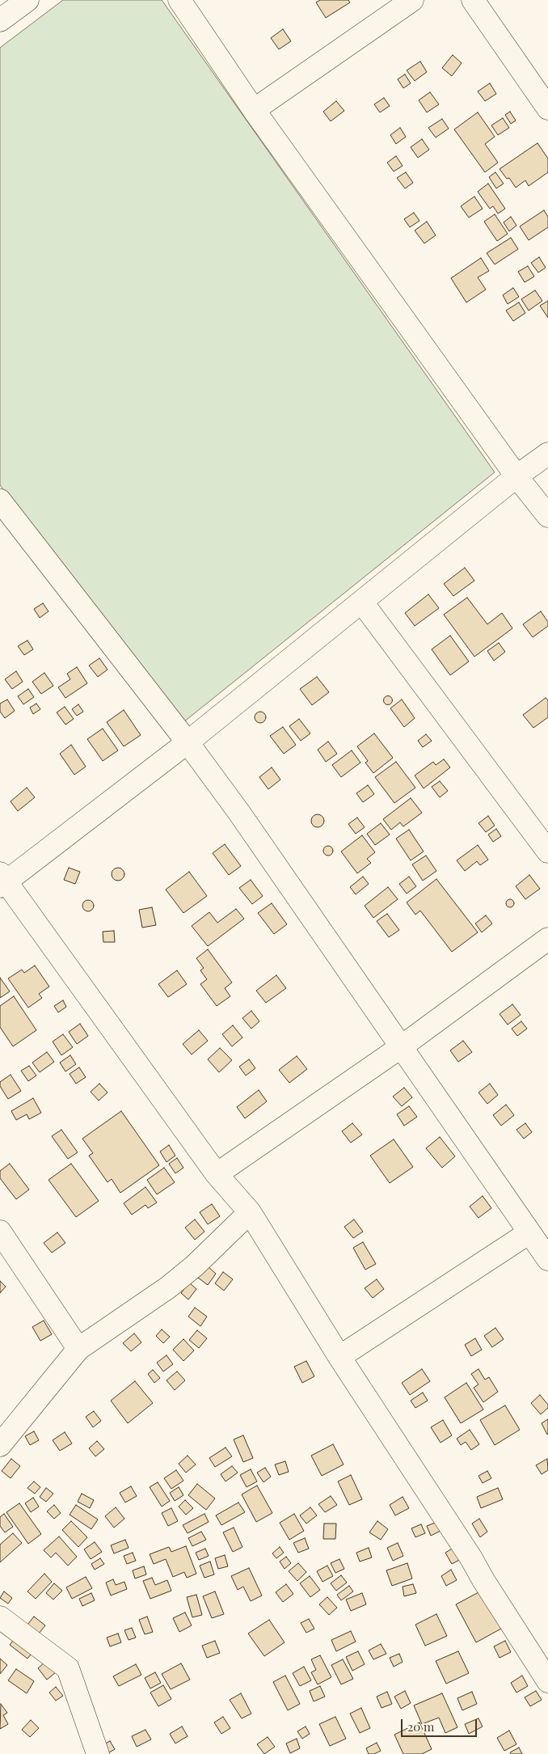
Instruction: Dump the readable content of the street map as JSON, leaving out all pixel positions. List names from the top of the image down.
{
  "scale_bar": "20 m"
}
